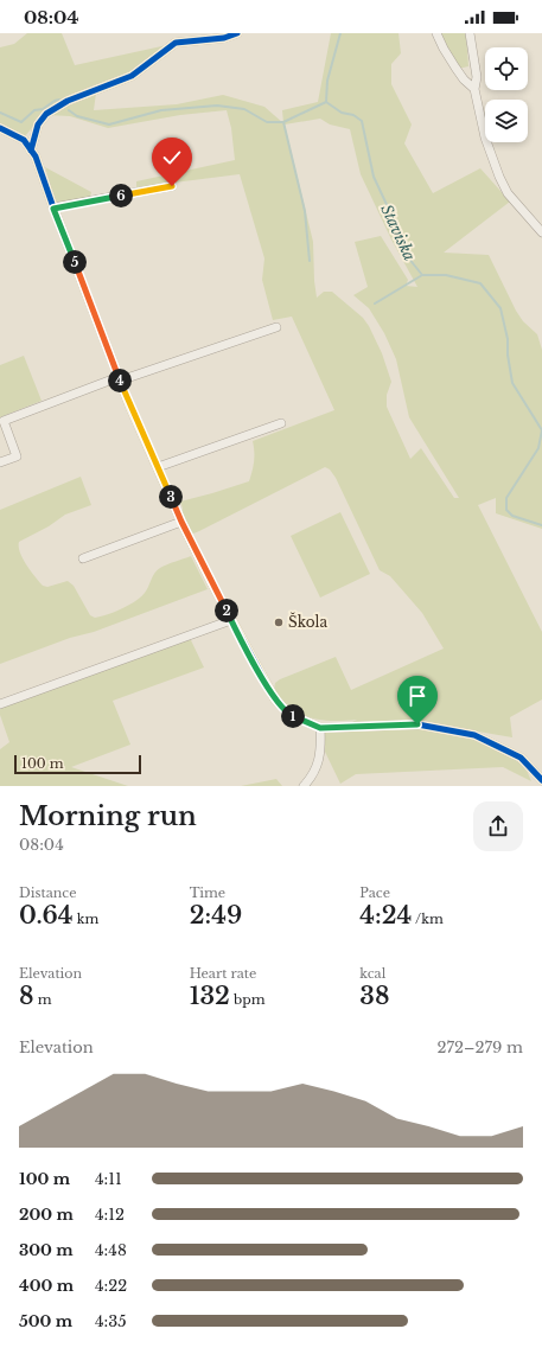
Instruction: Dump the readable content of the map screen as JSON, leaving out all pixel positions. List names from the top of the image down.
{
  "water": ["Staviska"],
  "places": ["Škola"],
  "scale_bar": "100 m",
  "page": {
    "status": "08:04",
    "pins": [
      "6",
      "5",
      "4",
      "3",
      "2",
      "1"
    ],
    "scale": "100 m",
    "heading": ["Morning run", "08:04"],
    "stats": [
      ["Distance", "0.64 km"],
      ["Time", "2:49"],
      ["Pace", "4:24 /km"],
      ["Elevation", "8 m"],
      ["Heart rate", "132 bpm"],
      ["kcal", "38"]
    ],
    "chart": ["Elevation", "272–279 m"],
    "list": [
      {
        "name": "100 m",
        "note": "4:11"
      },
      {
        "name": "200 m",
        "note": "4:12"
      },
      {
        "name": "300 m",
        "note": "4:48"
      },
      {
        "name": "400 m",
        "note": "4:22"
      },
      {
        "name": "500 m",
        "note": "4:35"
      }
    ]
  }
}
